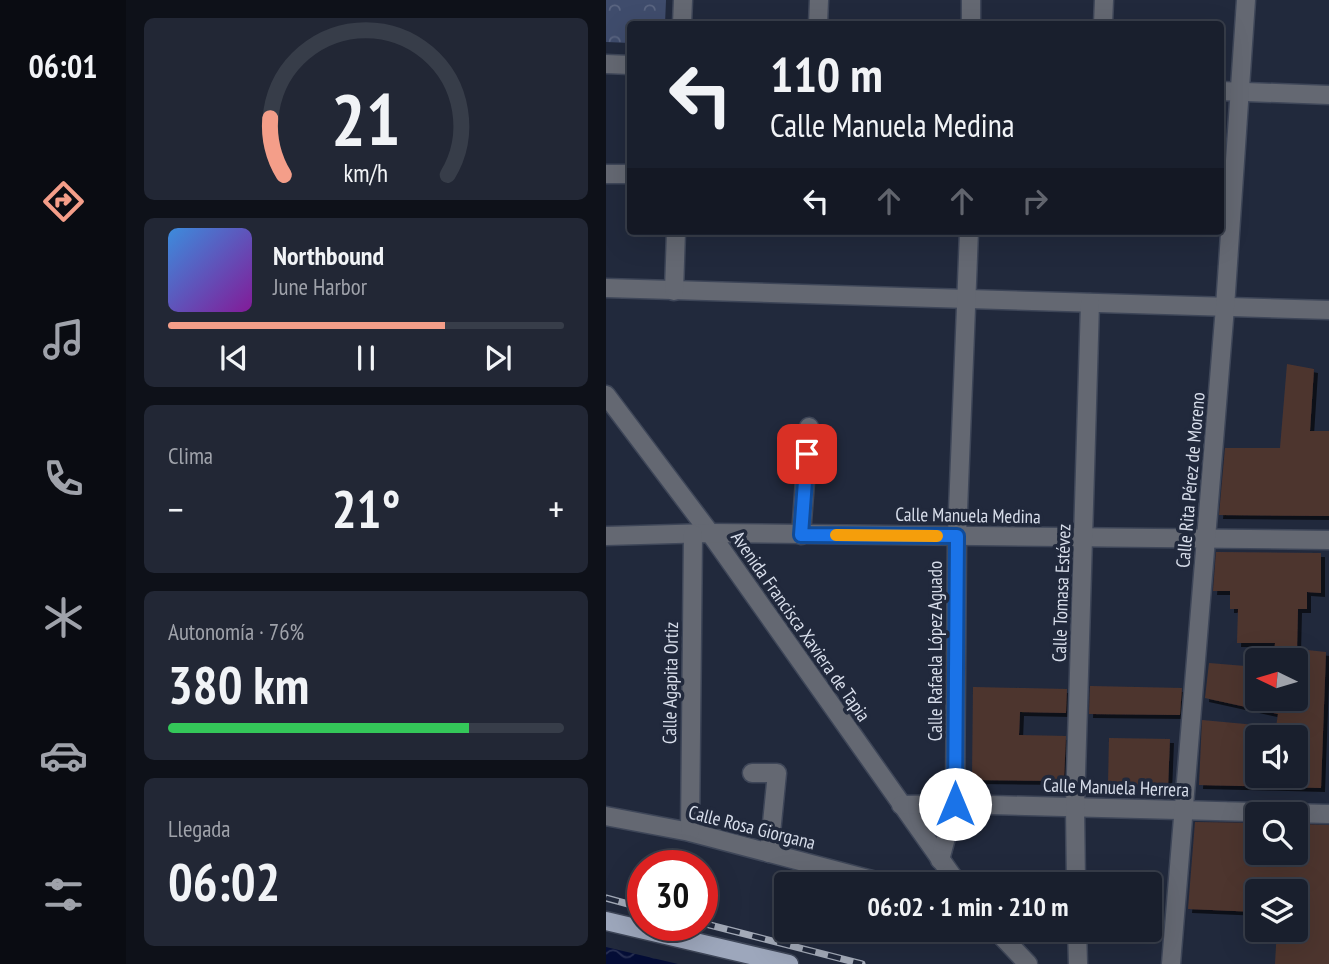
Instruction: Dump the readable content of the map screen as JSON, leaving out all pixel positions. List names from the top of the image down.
{
  "streets": {
    "street": [
      "Calle Rita Pérez de Moreno",
      "Calle Manuela Medina",
      "Calle Tomasa Estévez",
      "Avenida Francisca Xaviera de Tapia",
      "Calle Rafaela López Aguado",
      "Calle Agapita Ortiz",
      "Calle Manuela Herrera",
      "Calle Rosa Giorgana"
    ]
  },
  "crossings": [
    ["Calle Rita Pérez de Moreno", "Calle Manuela Medina"],
    ["Calle Rita Pérez de Moreno", "Calle Manuela Herrera"],
    ["Calle Manuela Medina", "Calle Tomasa Estévez"],
    ["Calle Manuela Medina", "Avenida Francisca Xaviera de Tapia"],
    ["Calle Manuela Medina", "Calle Rafaela López Aguado"],
    ["Calle Manuela Medina", "Calle Agapita Ortiz"],
    ["Calle Tomasa Estévez", "Calle Manuela Herrera"],
    ["Avenida Francisca Xaviera de Tapia", "Calle Rafaela López Aguado"],
    ["Avenida Francisca Xaviera de Tapia", "Calle Agapita Ortiz"],
    ["Avenida Francisca Xaviera de Tapia", "Calle Manuela Herrera"],
    ["Calle Rafaela López Aguado", "Calle Manuela Herrera"],
    ["Calle Agapita Ortiz", "Calle Rosa Giorgana"]
  ],
  "north": "left",
  "page": {
    "tabs": "06:01",
    "turn": ["110 m", "Calle Manuela Medina"],
    "song": ["Northbound", "June Harbor"],
    "tile": [
      "Clima",
      ["Autonomía · 76%", "380 km"],
      ["Llegada", "06:02"]
    ],
    "heat": ["−", "21°", "+"],
    "limit": "30",
    "trip": "06:02 · 1 min · 210 m",
    "gauge": ["21", "km/h"]
  }
}
